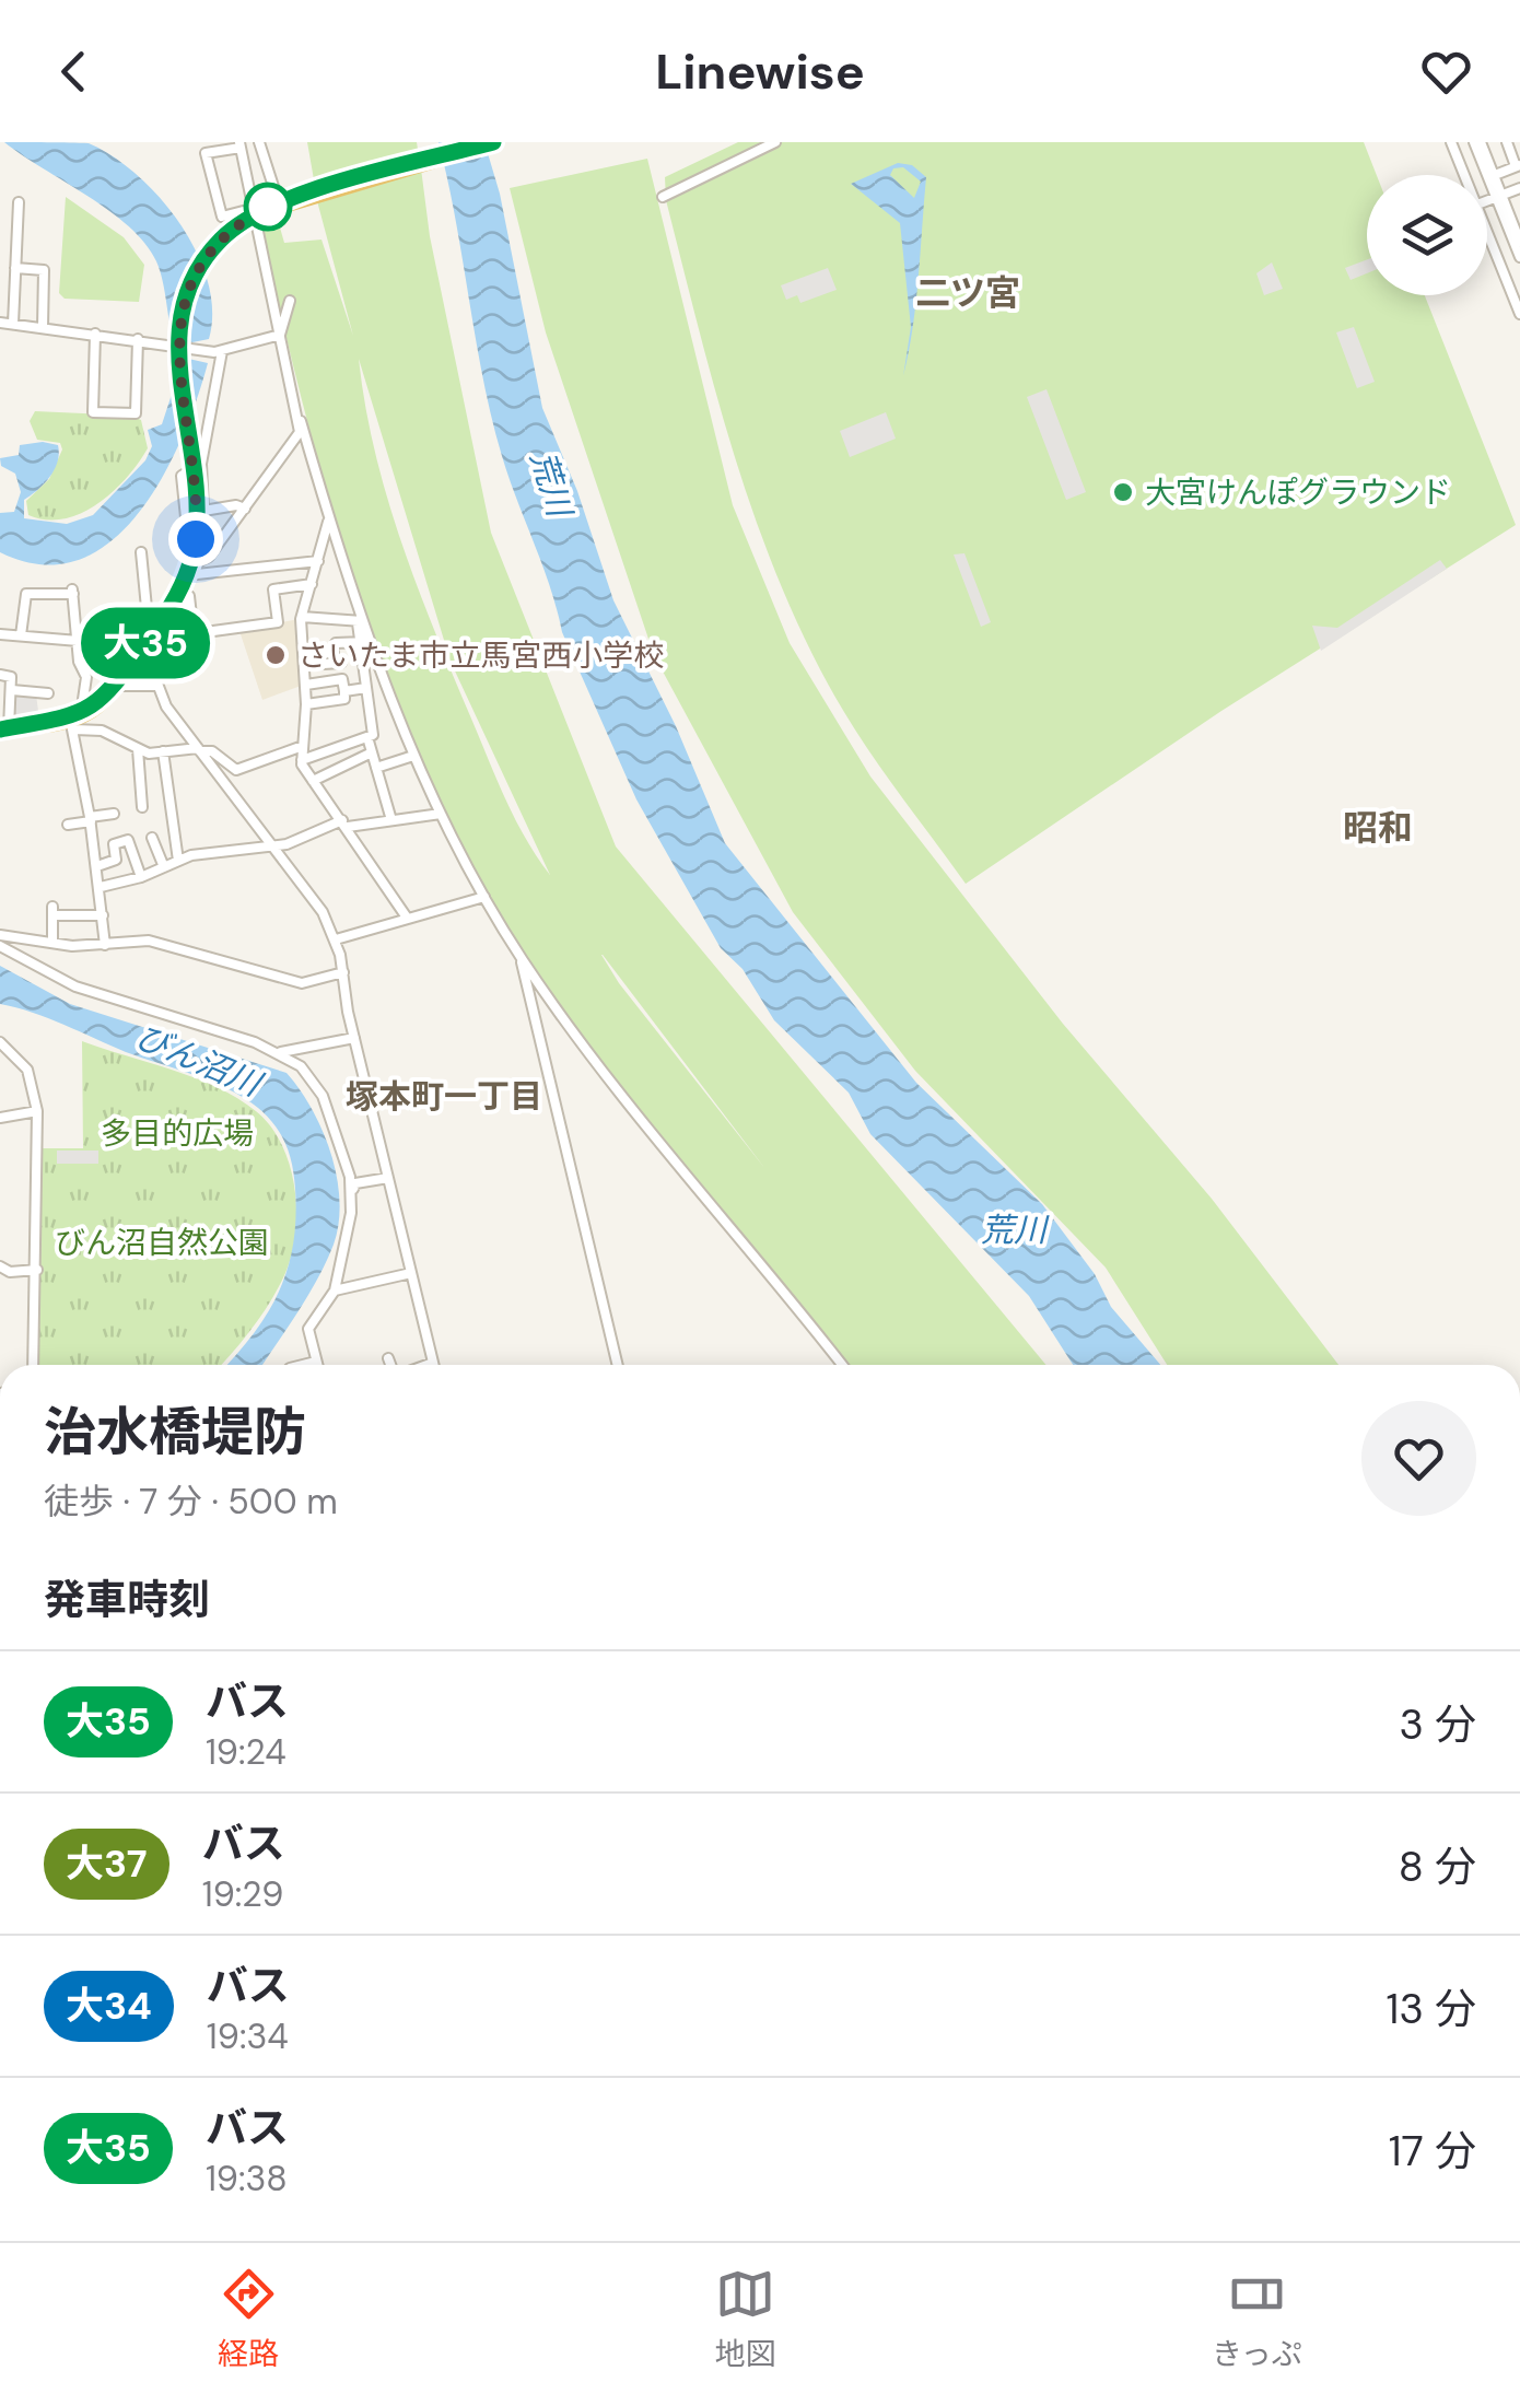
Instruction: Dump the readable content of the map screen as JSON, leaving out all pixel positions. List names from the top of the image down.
{
  "districts": ["二ツ宮", "昭和", "塚本町一丁目"],
  "water": ["荒川", "びん沼川"],
  "parks": ["多目的広場", "びん沼自然公園"],
  "places": ["大宮けんぽグラウンド", "さいたま市立馬宮西小学校"],
  "lines": ["bus line 大35"],
  "page": {
    "header": "Linewise",
    "on_map": "大35",
    "heading": [
      ["治水橋堤防", "徒歩 · 7 分 · 500 m"],
      "発車時刻"
    ],
    "list": [
      {
        "mark": "大35",
        "name": "バス",
        "note": "19:24",
        "value": "3 分"
      },
      {
        "mark": "大37",
        "name": "バス",
        "note": "19:29",
        "value": "8 分"
      },
      {
        "mark": "大34",
        "name": "バス",
        "note": "19:34",
        "value": "13 分"
      },
      {
        "mark": "大35",
        "name": "バス",
        "note": "19:38",
        "value": "17 分"
      }
    ],
    "tabs": ["経路", "地図", "きっぷ"]
  }
}
